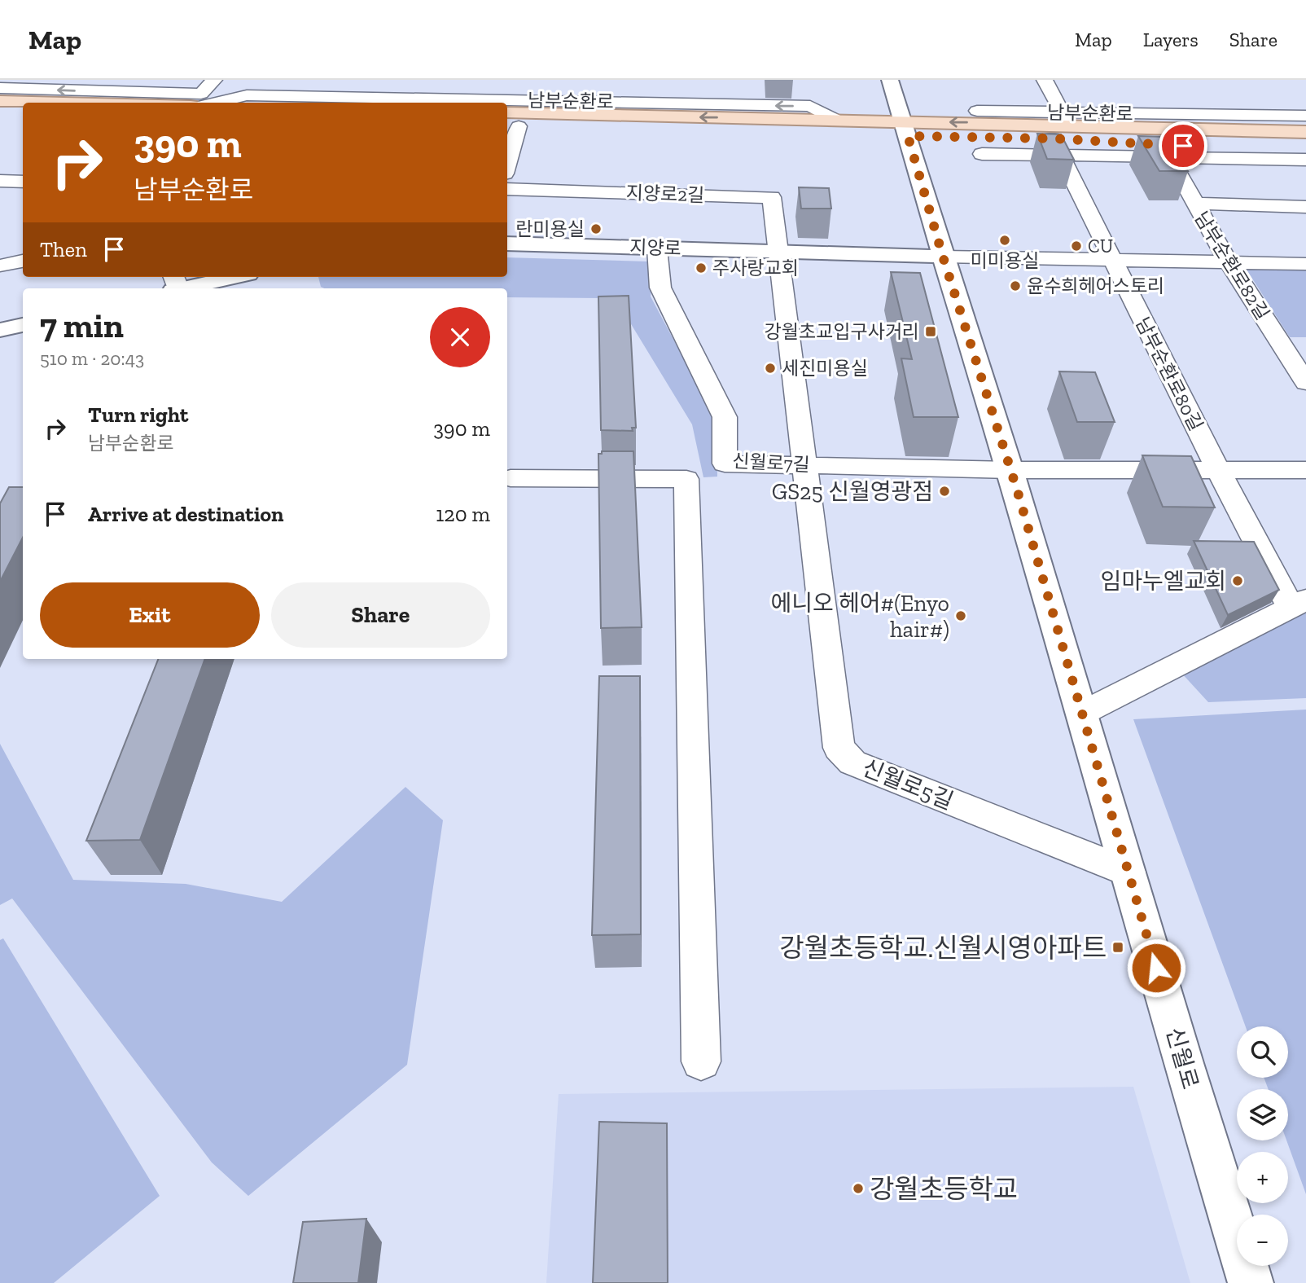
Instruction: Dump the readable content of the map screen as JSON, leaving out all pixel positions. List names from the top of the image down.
{
  "streets": {
    "main road": ["남부순환로", "지양로", "신월로"],
    "street": [
      "지양로2길",
      "남부순환로82길",
      "남부순환로80길",
      "신월로7길",
      "신월로5길"
    ]
  },
  "crossings": [
    ["남부순환로", "남부순환로82길"],
    ["남부순환로", "남부순환로80길"],
    ["남부순환로", "신월로"],
    ["지양로2길", "지양로"],
    ["지양로2길", "신월로5길"],
    ["지양로", "신월로7길"],
    ["지양로", "신월로5길"],
    ["지양로", "신월로"],
    ["신월로7길", "신월로5길"],
    ["신월로7길", "신월로"],
    ["신월로5길", "신월로"]
  ],
  "places": {
    "other": [
      "란미용실",
      "미미용실",
      "CU",
      "주사랑교회",
      "윤수희헤어스토리",
      "세진미용실",
      "GS25 신월영광점",
      "임마누엘교회",
      "에니오 헤어#(Enyo hair#)",
      "강월초등학교"
    ],
    "transit": ["강월초교입구사거리", "강월초등학교.신월시영아파트"]
  },
  "page": {
    "header": "Map",
    "nav": ["Map", "Layers", "Share"],
    "turn": ["390 m", "남부순환로"],
    "then": "Then",
    "heading": ["7 min", "510 m · 20:43"],
    "list": [
      {
        "name": "Turn right",
        "note": "남부순환로",
        "value": "390 m"
      },
      {
        "name": "Arrive at destination",
        "value": "120 m"
      }
    ],
    "buttons": ["Exit", "Share"],
    "map_buttons": ["+", "−"]
  }
}
